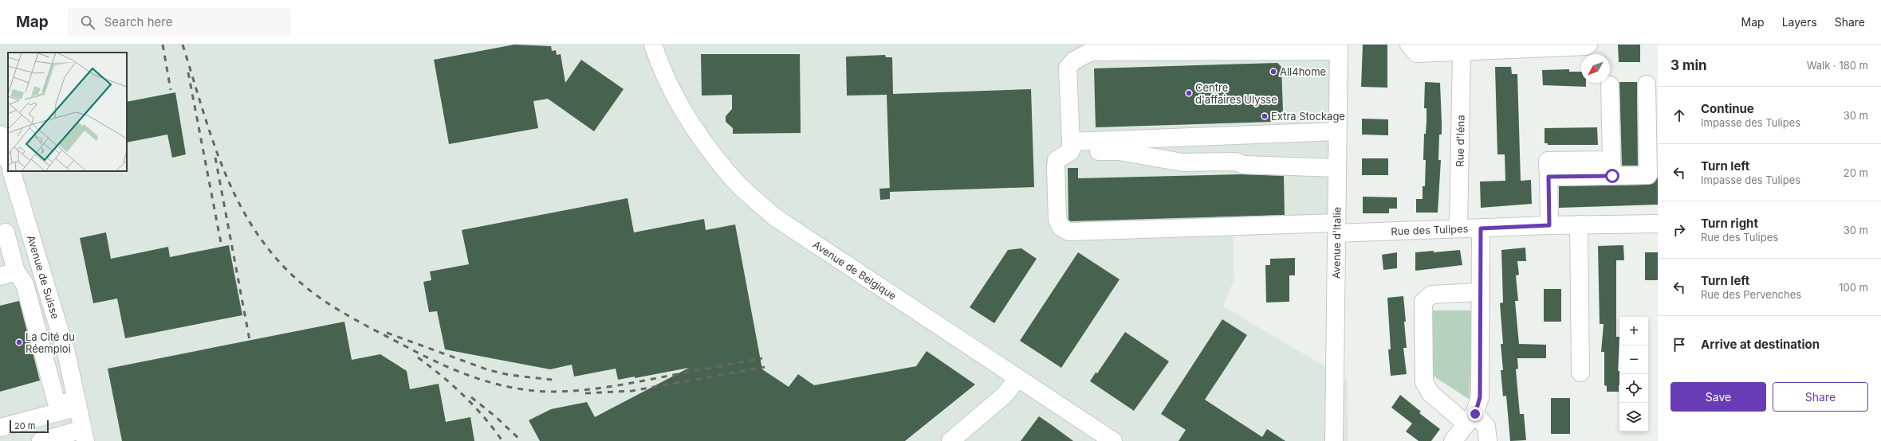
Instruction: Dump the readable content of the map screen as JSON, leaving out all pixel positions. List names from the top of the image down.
{
  "streets": {
    "street": [
      "Rue d'Iéna",
      "Rue des Tulipes",
      "Avenue d'Italie",
      "Avenue de Belgique",
      "Avenue de Suisse"
    ]
  },
  "crossings": [
    ["Rue d'Iéna", "Rue des Tulipes"],
    ["Rue des Tulipes", "Avenue d'Italie"]
  ],
  "places": [
    "All4home",
    "Centre d'affaires Ulysse",
    "Extra Stockage",
    "La Cité du Réemploi"
  ],
  "scale_bar": "20 m",
  "north": "bottom left",
  "page": {
    "header": "Map",
    "search": "Search here",
    "nav": ["Map", "Layers", "Share"],
    "heading": ["3 min", "Walk · 180 m"],
    "list": [
      ["Continue", "Impasse des Tulipes", "30 m"],
      ["Turn left", "Impasse des Tulipes", "20 m"],
      ["Turn right", "Rue des Tulipes", "30 m"],
      ["Turn left", "Rue des Pervenches", "100 m"],
      "Arrive at destination"
    ],
    "map_buttons": ["+", "−"],
    "buttons": ["Save", "Share"],
    "scale": "20 m"
  }
}
